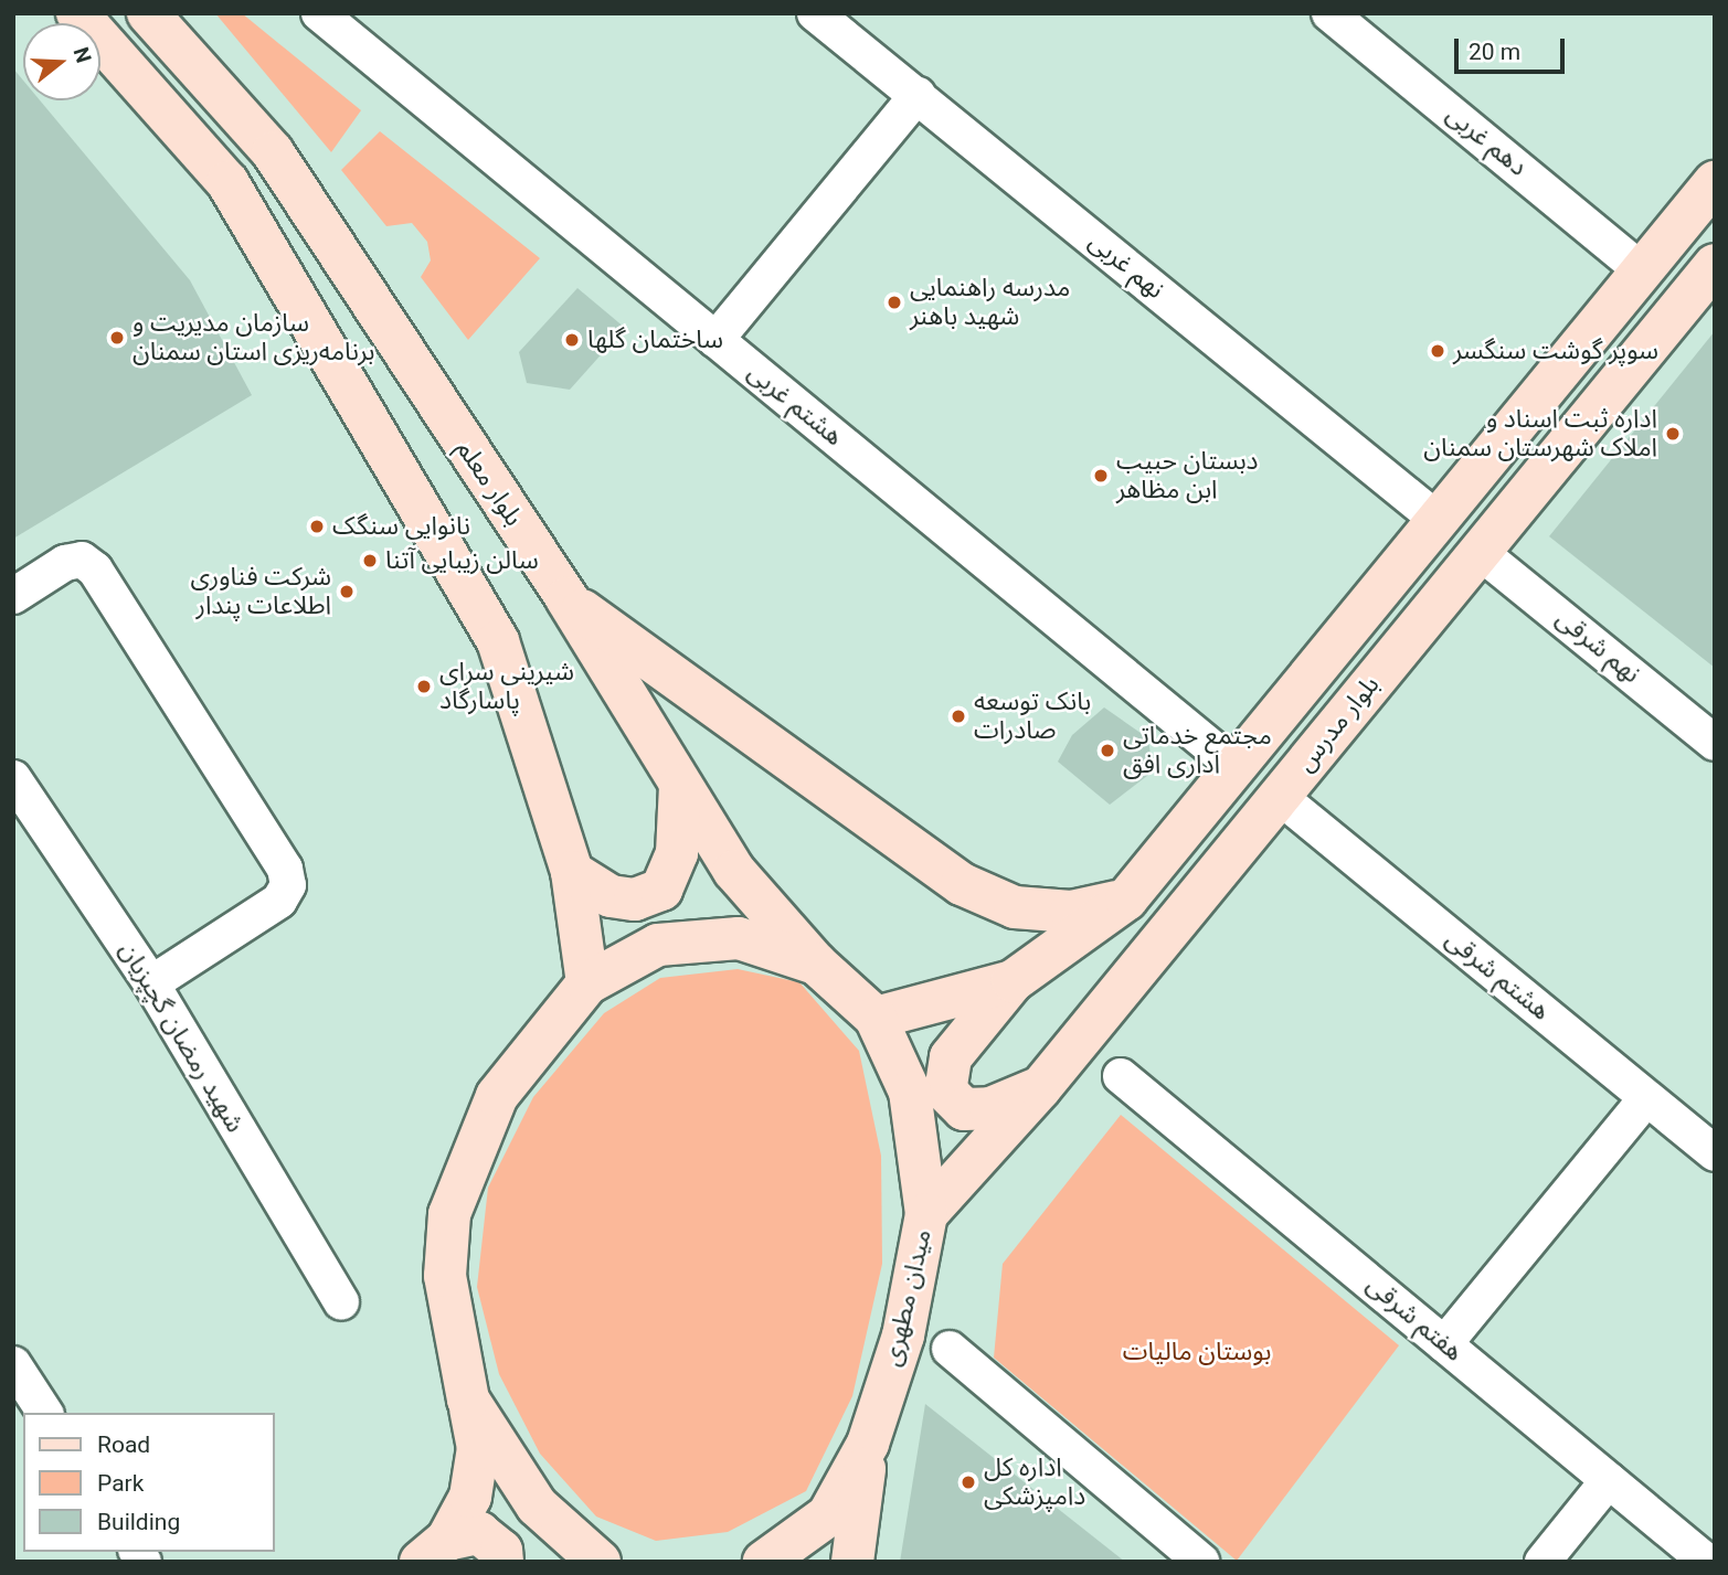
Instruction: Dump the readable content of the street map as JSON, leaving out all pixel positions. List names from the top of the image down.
{
  "streets": {
    "main road": ["بلوار معلم", "بلوار مدرس", "میدان مطهری"],
    "street": [
      "دهم غربی",
      "نهم غربی",
      "هشتم غربی",
      "نهم شرقی",
      "هشتم شرقی",
      "شهید رمضان گچپزیان",
      "هفتم شرقی"
    ]
  },
  "crossings": [
    ["دهم غربی", "بلوار مدرس"],
    ["نهم غربی", "بلوار مدرس"],
    ["هشتم غربی", "بلوار مدرس"],
    ["بلوار معلم", "میدان مطهری"],
    ["نهم شرقی", "بلوار مدرس"],
    ["بلوار مدرس", "هشتم شرقی"],
    ["بلوار مدرس", "میدان مطهری"]
  ],
  "parks": ["بوستان مالیات"],
  "places": [
    "مدرسه راهنمایی شهید باهنر",
    "سازمان مدیریت و برنامه‌ریزی استان سمنان",
    "ساختمان گلها",
    "سوپر گوشت سنگسر",
    "اداره ثبت اسناد و املاک شهرستان سمنان",
    "دبستان حبیب ابن مظاهر",
    "نانوایی سنگک",
    "سالن زیبایی آتنا",
    "شرکت فناوری اطلاعات پندار",
    "شیرینی سرای پاسارگاد",
    "بانک توسعه صادرات",
    "مجتمع خدماتی اداری افق",
    "اداره کل دامپزشکی"
  ],
  "legend": ["Road", "Park", "Building"],
  "scale_bar": "20 m",
  "north": "right"
}
